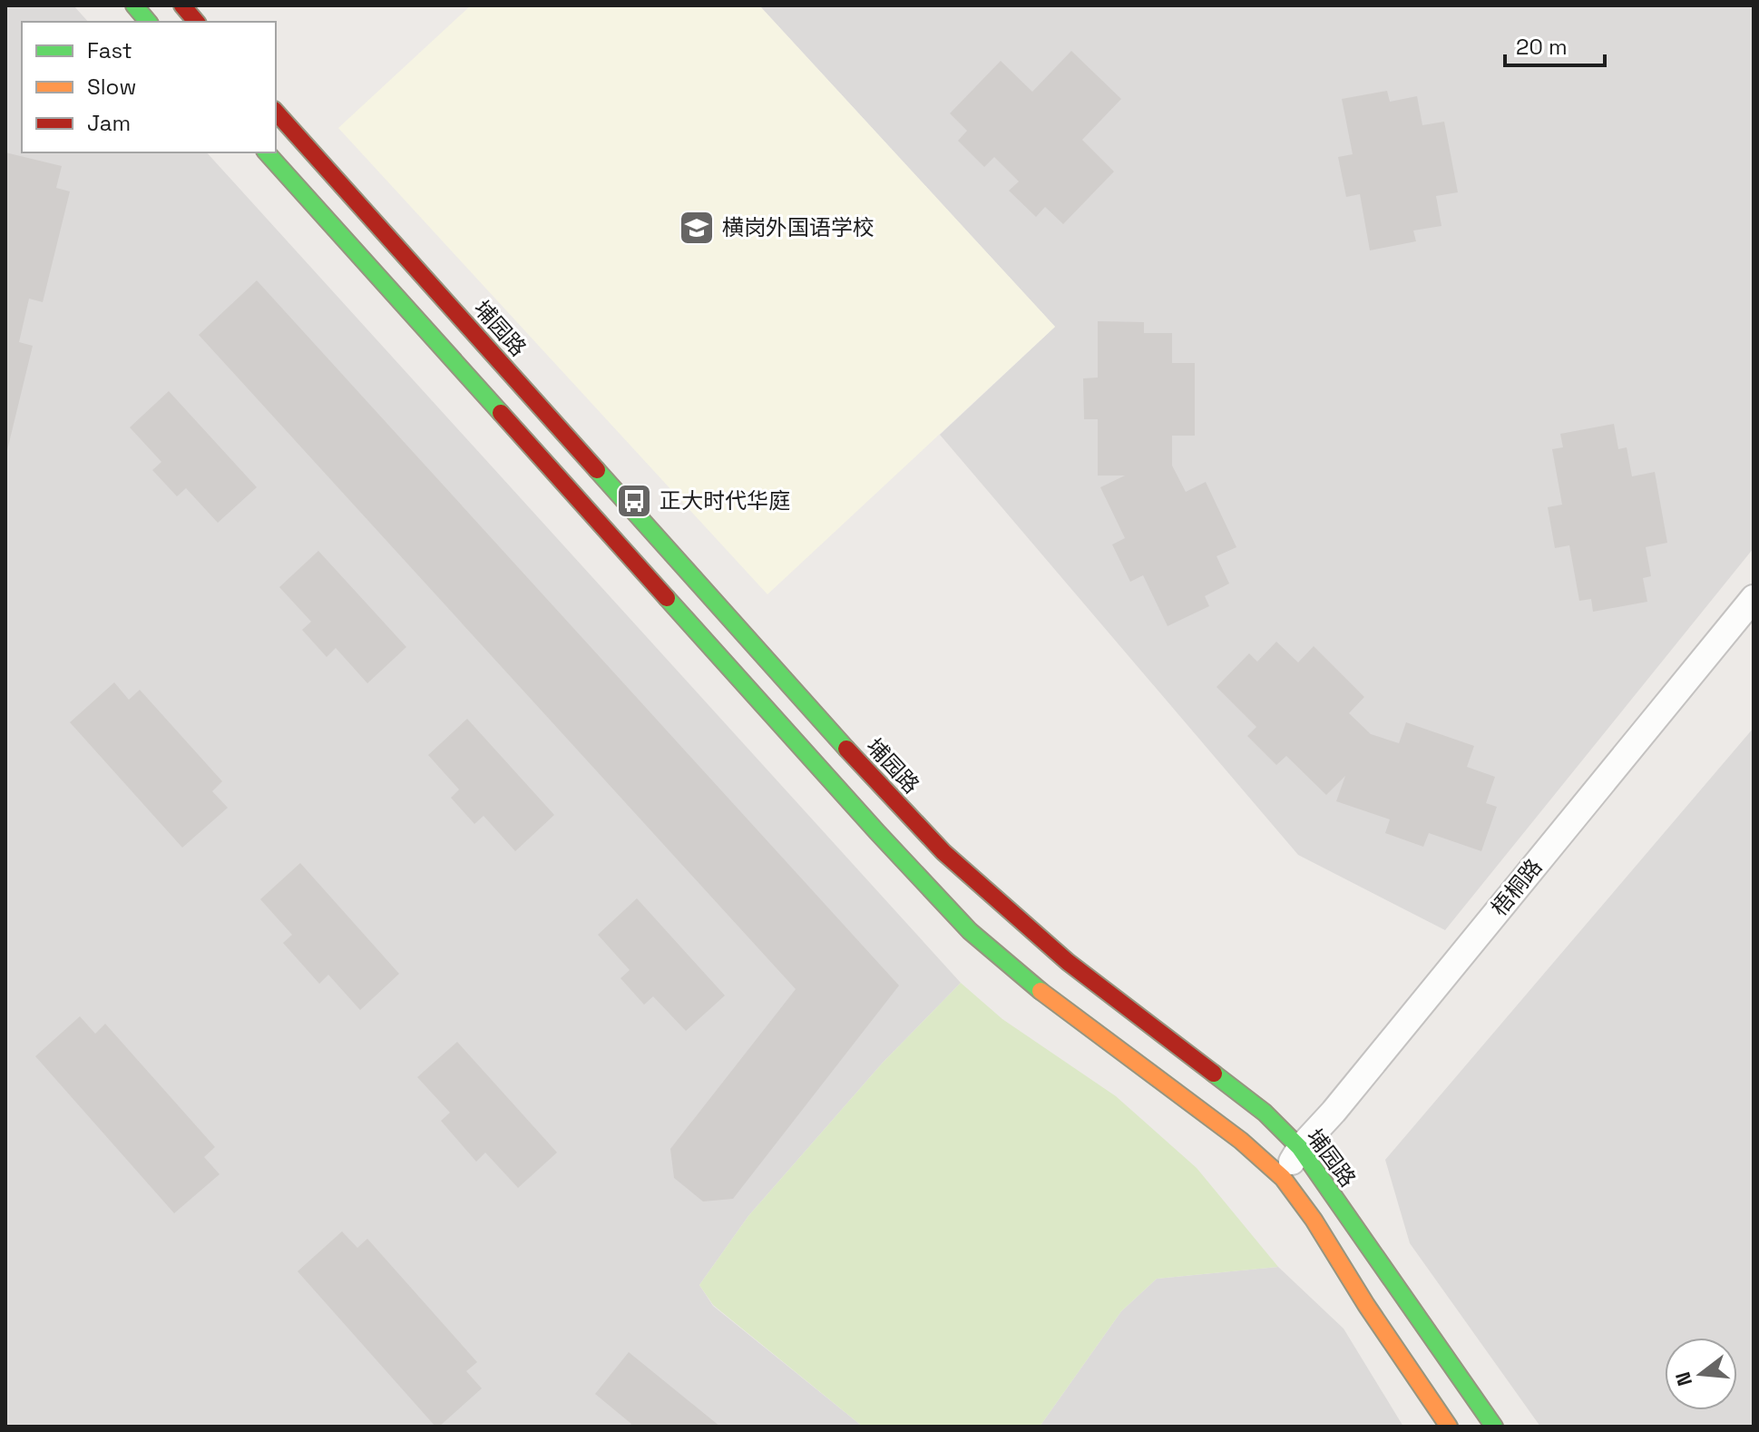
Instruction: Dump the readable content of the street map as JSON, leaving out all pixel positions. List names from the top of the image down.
{
  "streets": {
    "street": ["埔园路", "梧桐路"]
  },
  "crossings": [
    ["埔园路", "梧桐路"]
  ],
  "places": {
    "school or university": ["横岗外国语学校"],
    "bus stop": ["正大时代华庭"]
  },
  "legend": ["Fast", "Slow", "Jam"],
  "scale_bar": "20 m",
  "north": "left"
}
